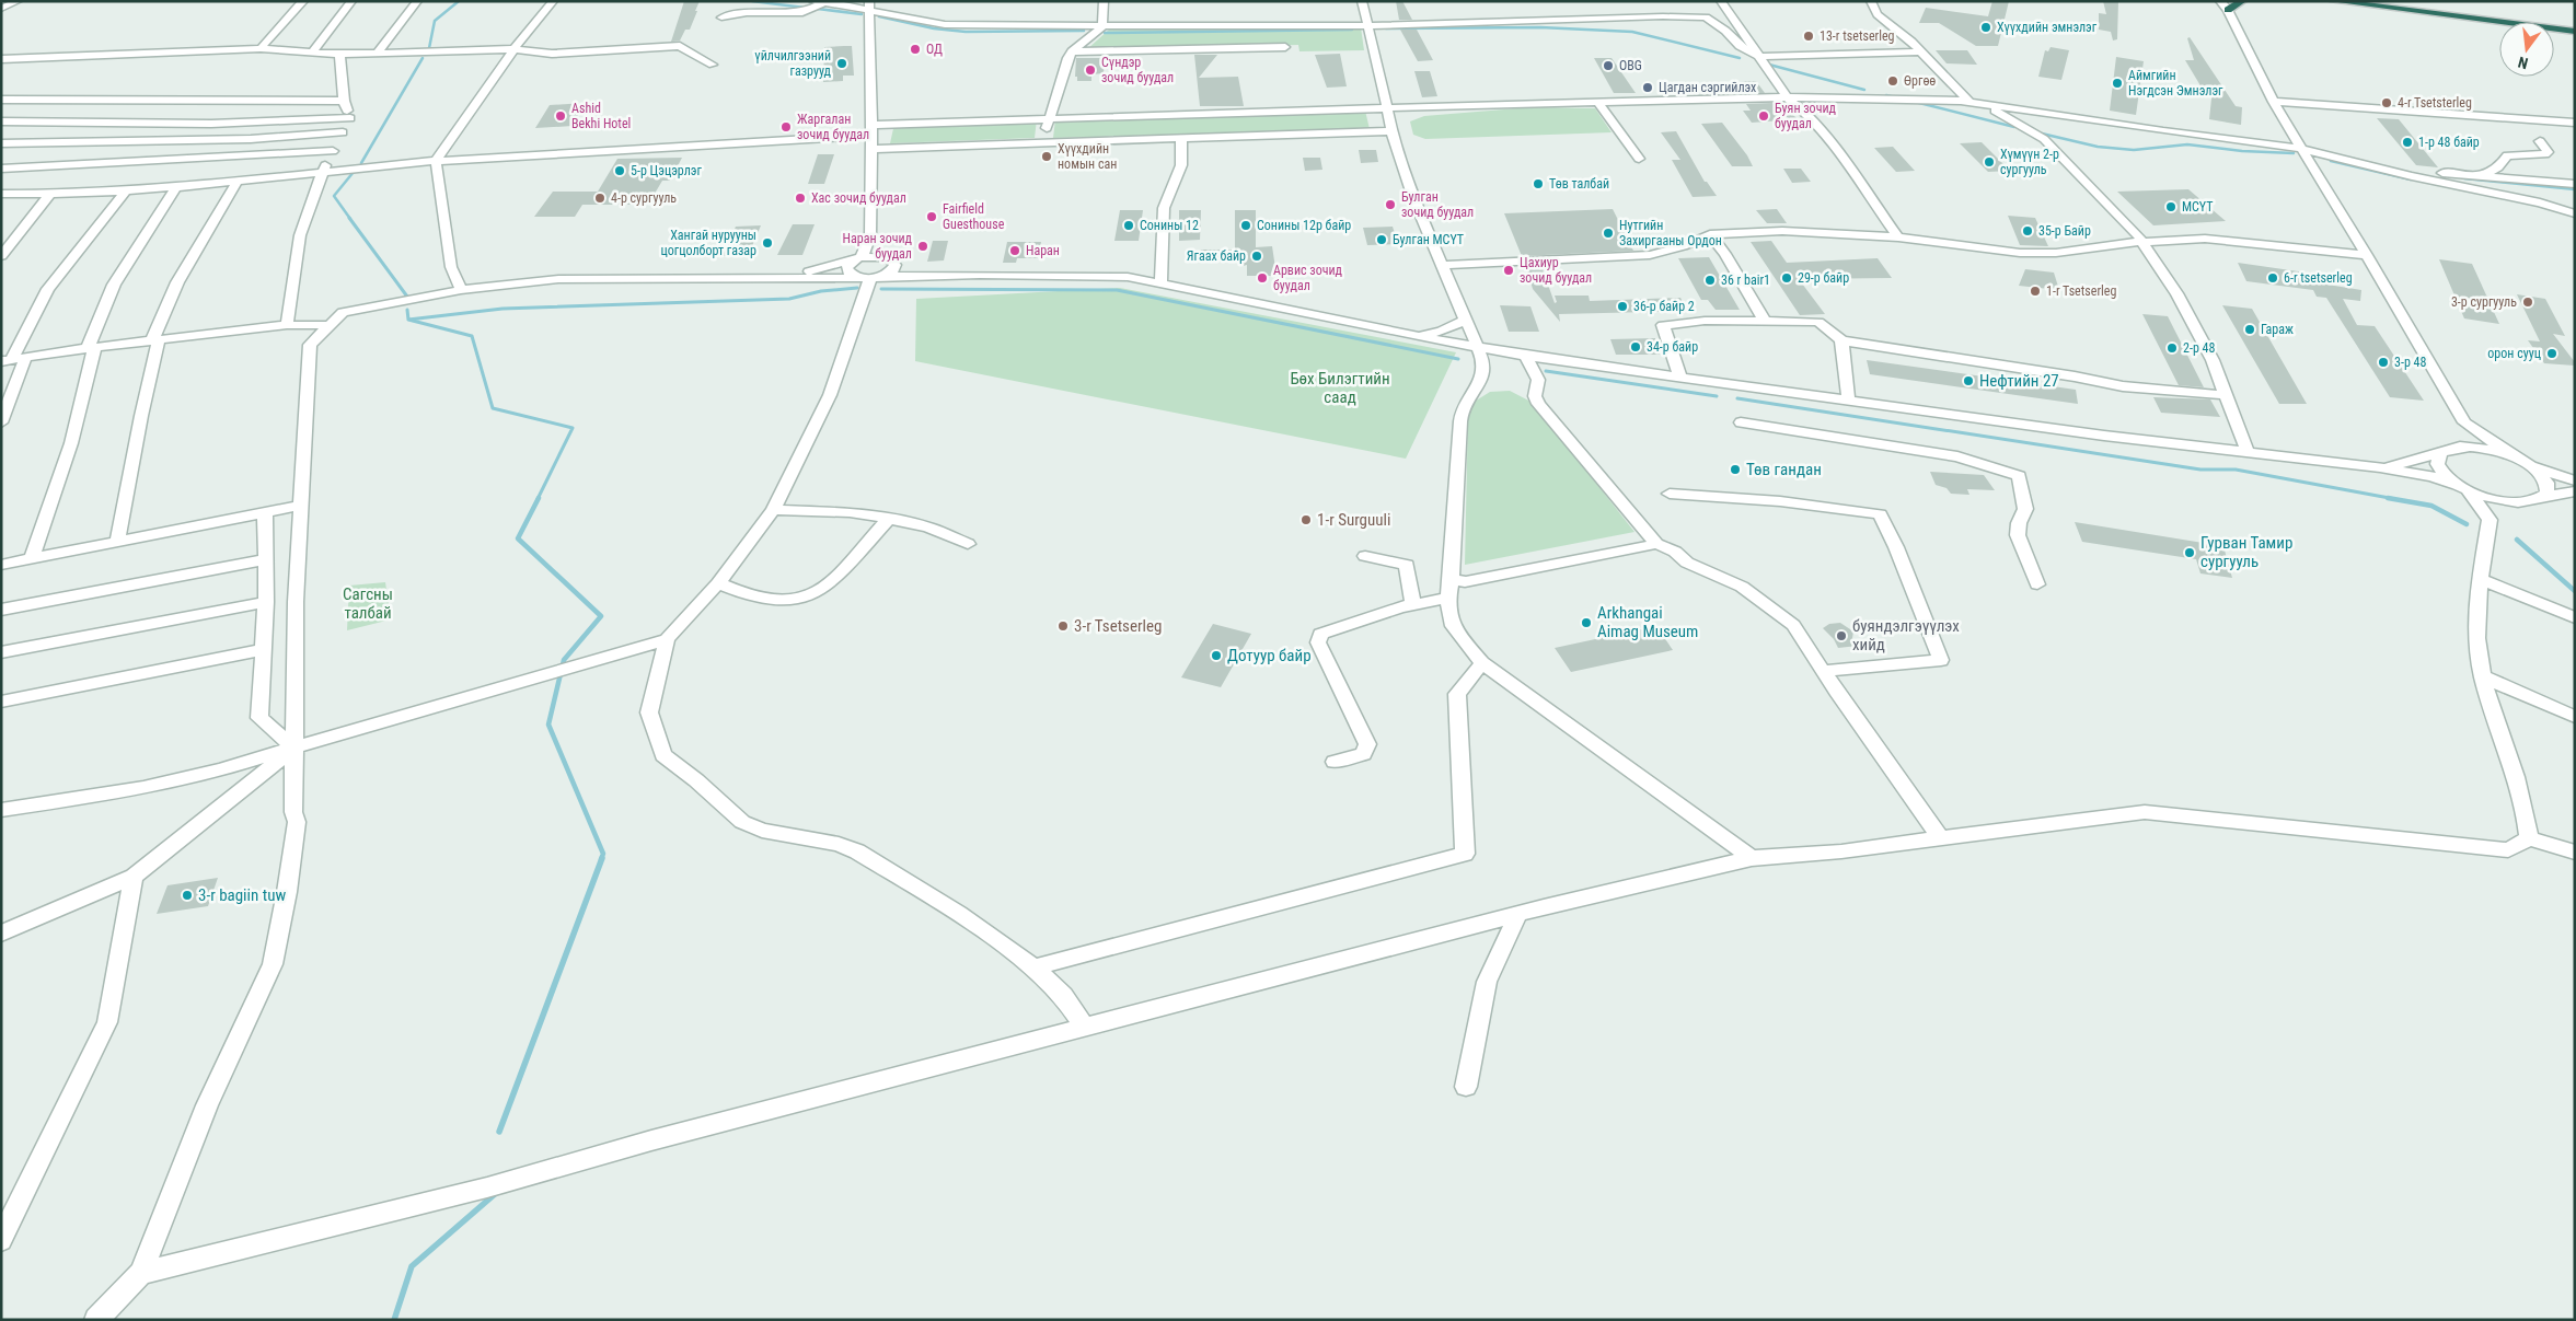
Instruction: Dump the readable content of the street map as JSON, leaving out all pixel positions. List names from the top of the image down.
{
  "parks": ["Бөх Билэгтийн саад", "Сагсны талбай"],
  "places": [
    "Хүүхдийн эмнэлэг",
    "13-r tsetserleg",
    "ОД",
    "үйлчилгээний газрууд",
    "OBG",
    "Сүндэр зочид буудал",
    "Өргөө",
    "Аймгийн Нэгдсэн Эмнэлэг",
    "Цагдан сэргийлэх",
    "4-r Tsetsterleg",
    "Ashid Bekhi Hotel",
    "Буян зочид буудал",
    "Жаргалан зочид буудал",
    "1-р 48 байр",
    "Хүүхдийн номын сан",
    "Хүмүүн 2-р сургууль",
    "5-р Цэцэрлэг",
    "Төв талбай",
    "4-р сургууль",
    "Хас зочид буудал",
    "Булган зочид буудал",
    "МСҮТ",
    "Fairfield Guesthouse",
    "Сонины 12",
    "Сонины 12р байр",
    "35-р Байр",
    "Нутгийн Захиргааны Ордон",
    "Булган МСҮТ",
    "Хангай нурууны цогцолборт газар",
    "Наран зочид буудал",
    "Наран",
    "Ягаах байр",
    "Цахиур зочид буудал",
    "Арвис зочид буудал",
    "29-р байр",
    "6-r tsetserleg",
    "36 r bair1",
    "1-r Tsetserleg",
    "3-р сургууль",
    "36-р байр 2",
    "Гараж",
    "34-р байр",
    "2-р 48",
    "орон сууц",
    "3-р 48",
    "Нефтийн 27",
    "Төв гандан",
    "1-r Surguuli",
    "Гурван Тамир сургууль",
    "Arkhangai Aimag Museum",
    "3-r Tsetserleg",
    "буяндэлгэүүлэх хийд",
    "Дотуур байр",
    "3-r bagiin tuw"
  ],
  "north": "bottom"
}
